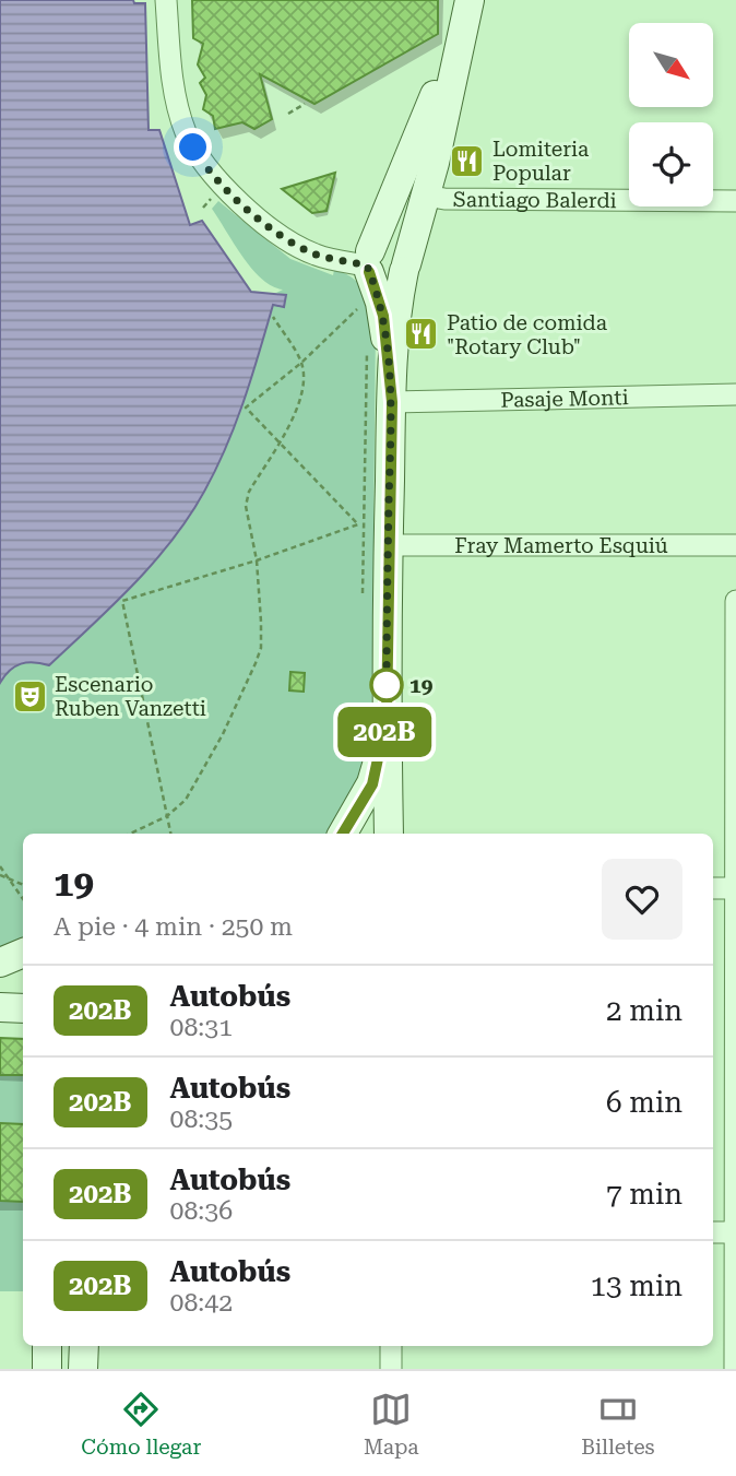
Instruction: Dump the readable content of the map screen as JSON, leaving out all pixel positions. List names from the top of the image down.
{
  "streets": {
    "street": ["Santiago Balerdi", "Pasaje Monti", "Fray Mamerto Esquiú"]
  },
  "places": {
    "restaurant": ["Lomiteria Popular", "Patio de comida \"Rotary Club\""],
    "other": ["19"],
    "theatre": ["Escenario Ruben Vanzetti"]
  },
  "lines": ["bus line 202B"],
  "north": "bottom right",
  "page": {
    "on_map": "202B",
    "heading": ["19", "A pie · 4 min · 250 m"],
    "list": [
      {
        "mark": "202B",
        "name": "Autobús",
        "note": "08:31",
        "value": "2 min"
      },
      {
        "mark": "202B",
        "name": "Autobús",
        "note": "08:35",
        "value": "6 min"
      },
      {
        "mark": "202B",
        "name": "Autobús",
        "note": "08:36",
        "value": "7 min"
      },
      {
        "mark": "202B",
        "name": "Autobús",
        "note": "08:42",
        "value": "13 min"
      }
    ],
    "tabs": ["Cómo llegar", "Mapa", "Billetes"]
  }
}
